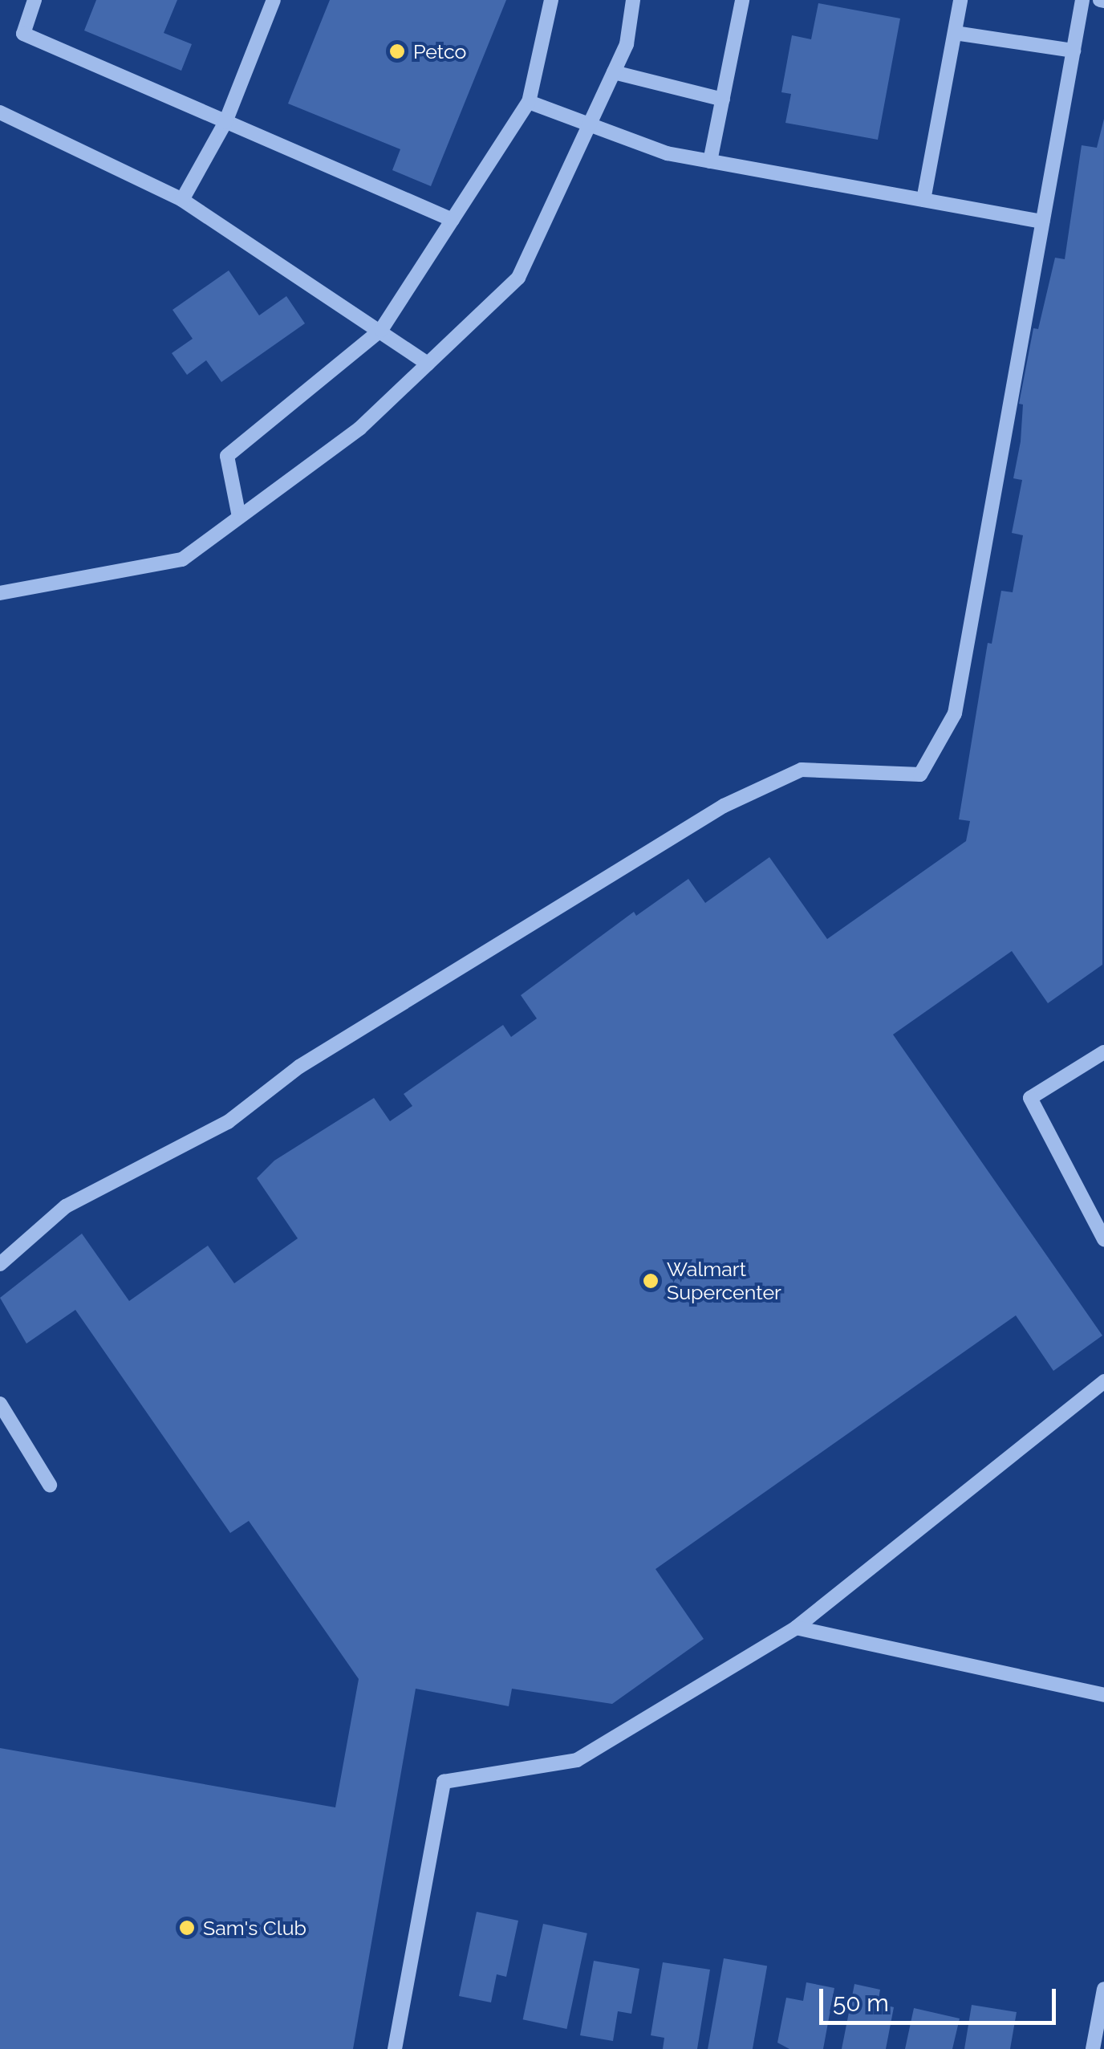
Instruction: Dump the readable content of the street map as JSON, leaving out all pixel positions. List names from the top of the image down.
{
  "places": ["Petco", "Walmart Supercenter", "Sam's Club"],
  "scale_bar": "50 m"
}
